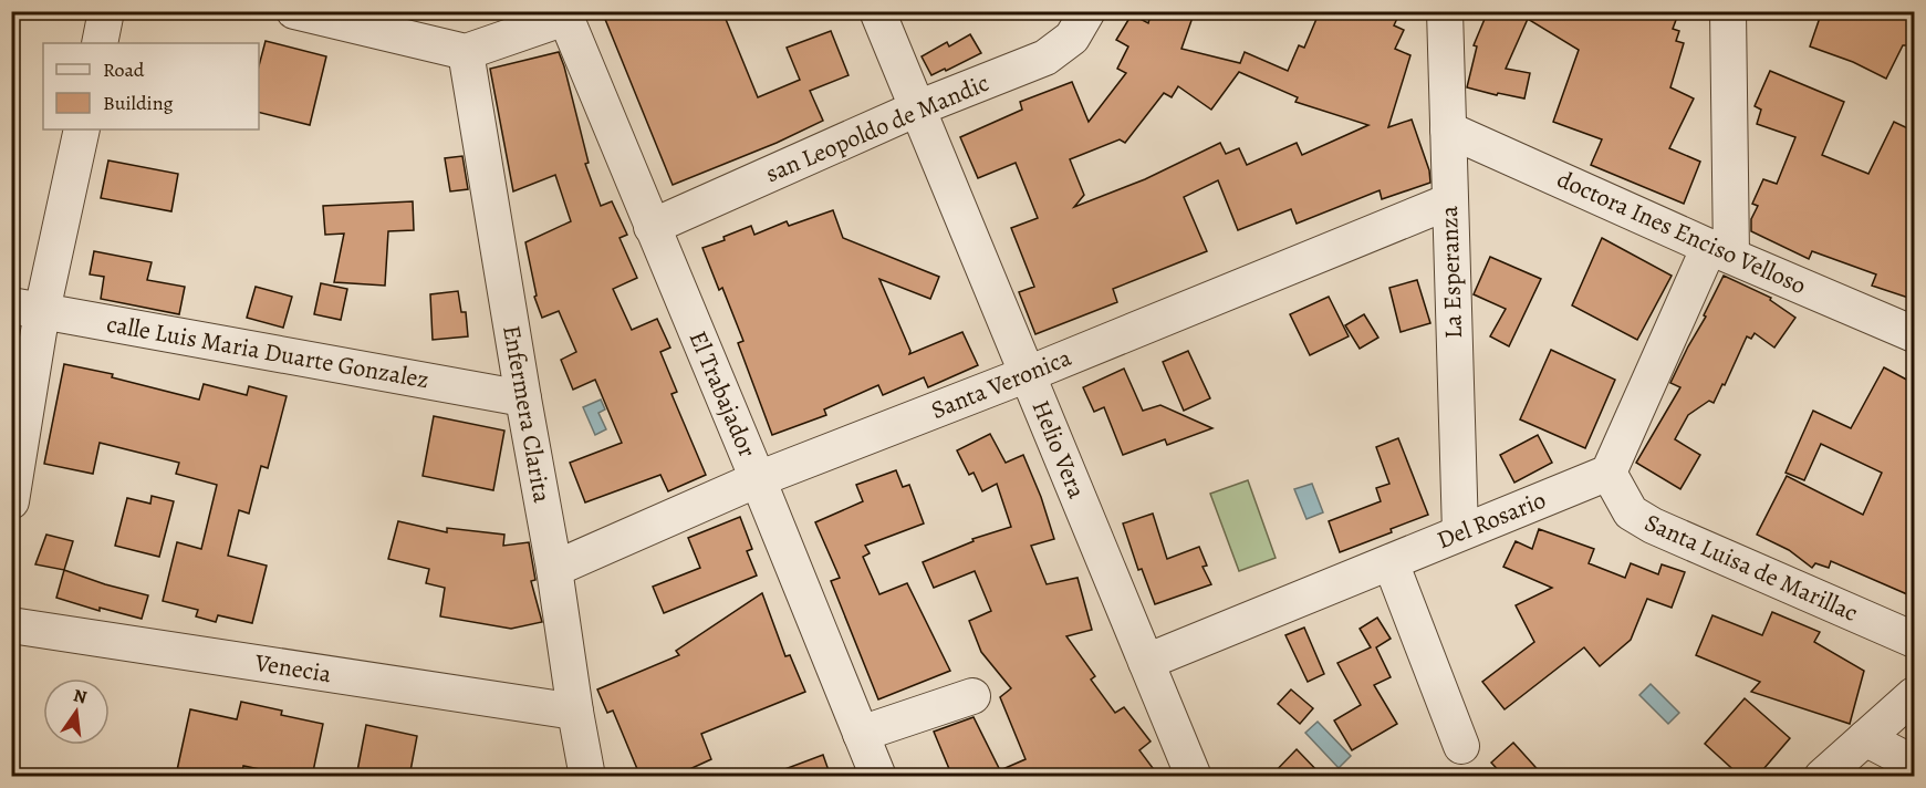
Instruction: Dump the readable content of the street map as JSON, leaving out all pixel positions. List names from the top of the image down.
{
  "streets": {
    "street": [
      "san Leopoldo de Mandic",
      "doctora Ines Enciso Velloso",
      "La Esperanza",
      "calle Luis Maria Duarte Gonzalez",
      "Santa Veronica",
      "El Trabajador",
      "Enfermera Clarita",
      "Helio Vera",
      "Del Rosario",
      "Santa Luisa de Marillac",
      "Venecia"
    ]
  },
  "crossings": [
    ["san Leopoldo de Mandic", "El Trabajador"],
    ["san Leopoldo de Mandic", "Helio Vera"],
    ["doctora Ines Enciso Velloso", "La Esperanza"],
    ["La Esperanza", "Santa Veronica"],
    ["La Esperanza", "Del Rosario"],
    ["calle Luis Maria Duarte Gonzalez", "Enfermera Clarita"],
    ["Santa Veronica", "El Trabajador"],
    ["Santa Veronica", "Enfermera Clarita"],
    ["Santa Veronica", "Helio Vera"],
    ["Enfermera Clarita", "Venecia"],
    ["Helio Vera", "Del Rosario"],
    ["Del Rosario", "Santa Luisa de Marillac"]
  ],
  "legend": ["Road", "Building"],
  "north": "top"
}
